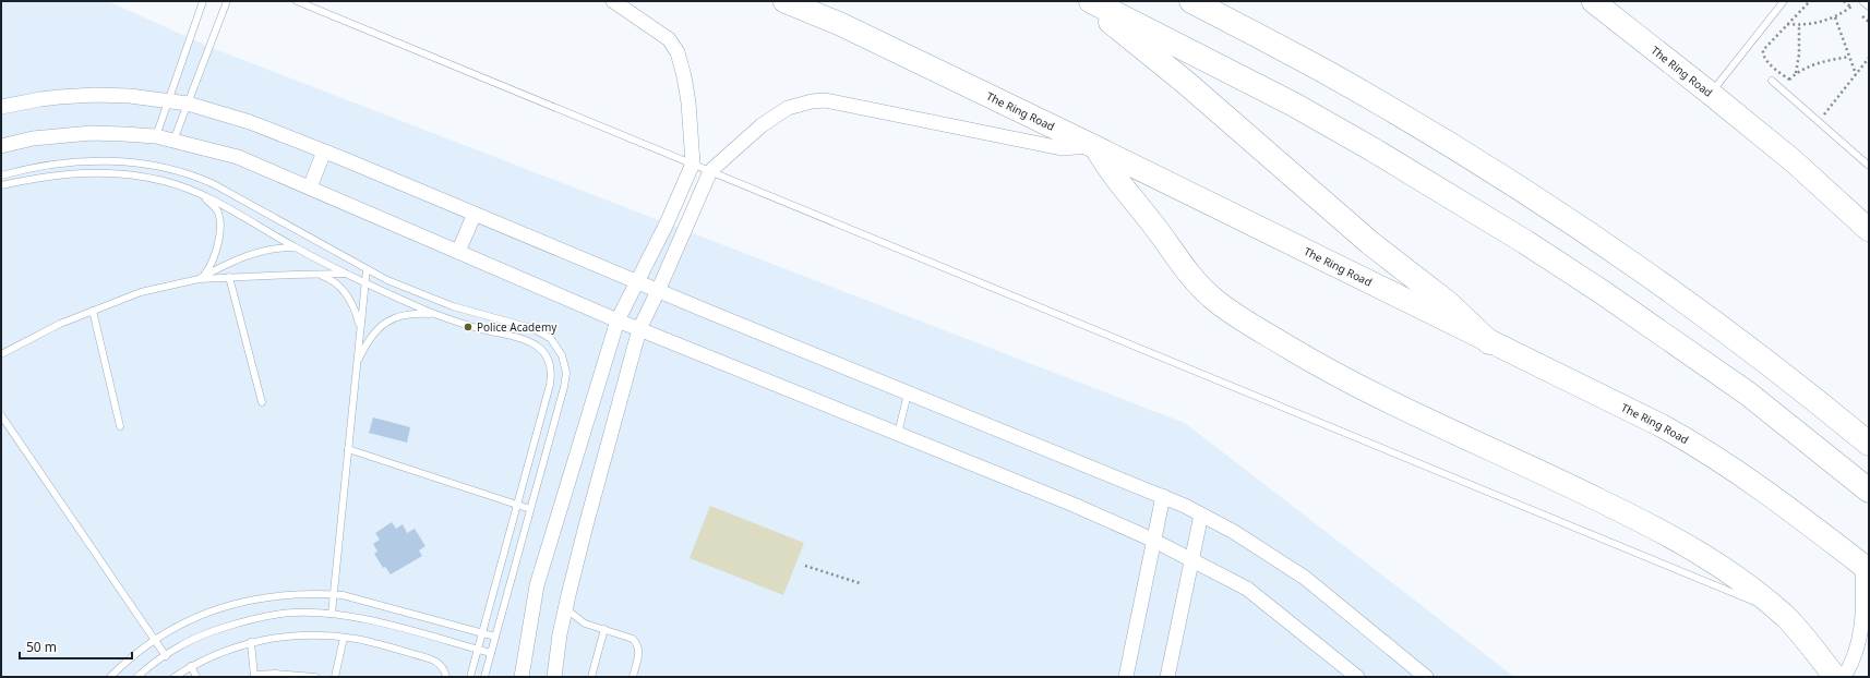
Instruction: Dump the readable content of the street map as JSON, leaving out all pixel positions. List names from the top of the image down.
{
  "streets": {
    "highway": ["The Ring Road"]
  },
  "places": ["Police Academy"],
  "scale_bar": "50 m"
}
